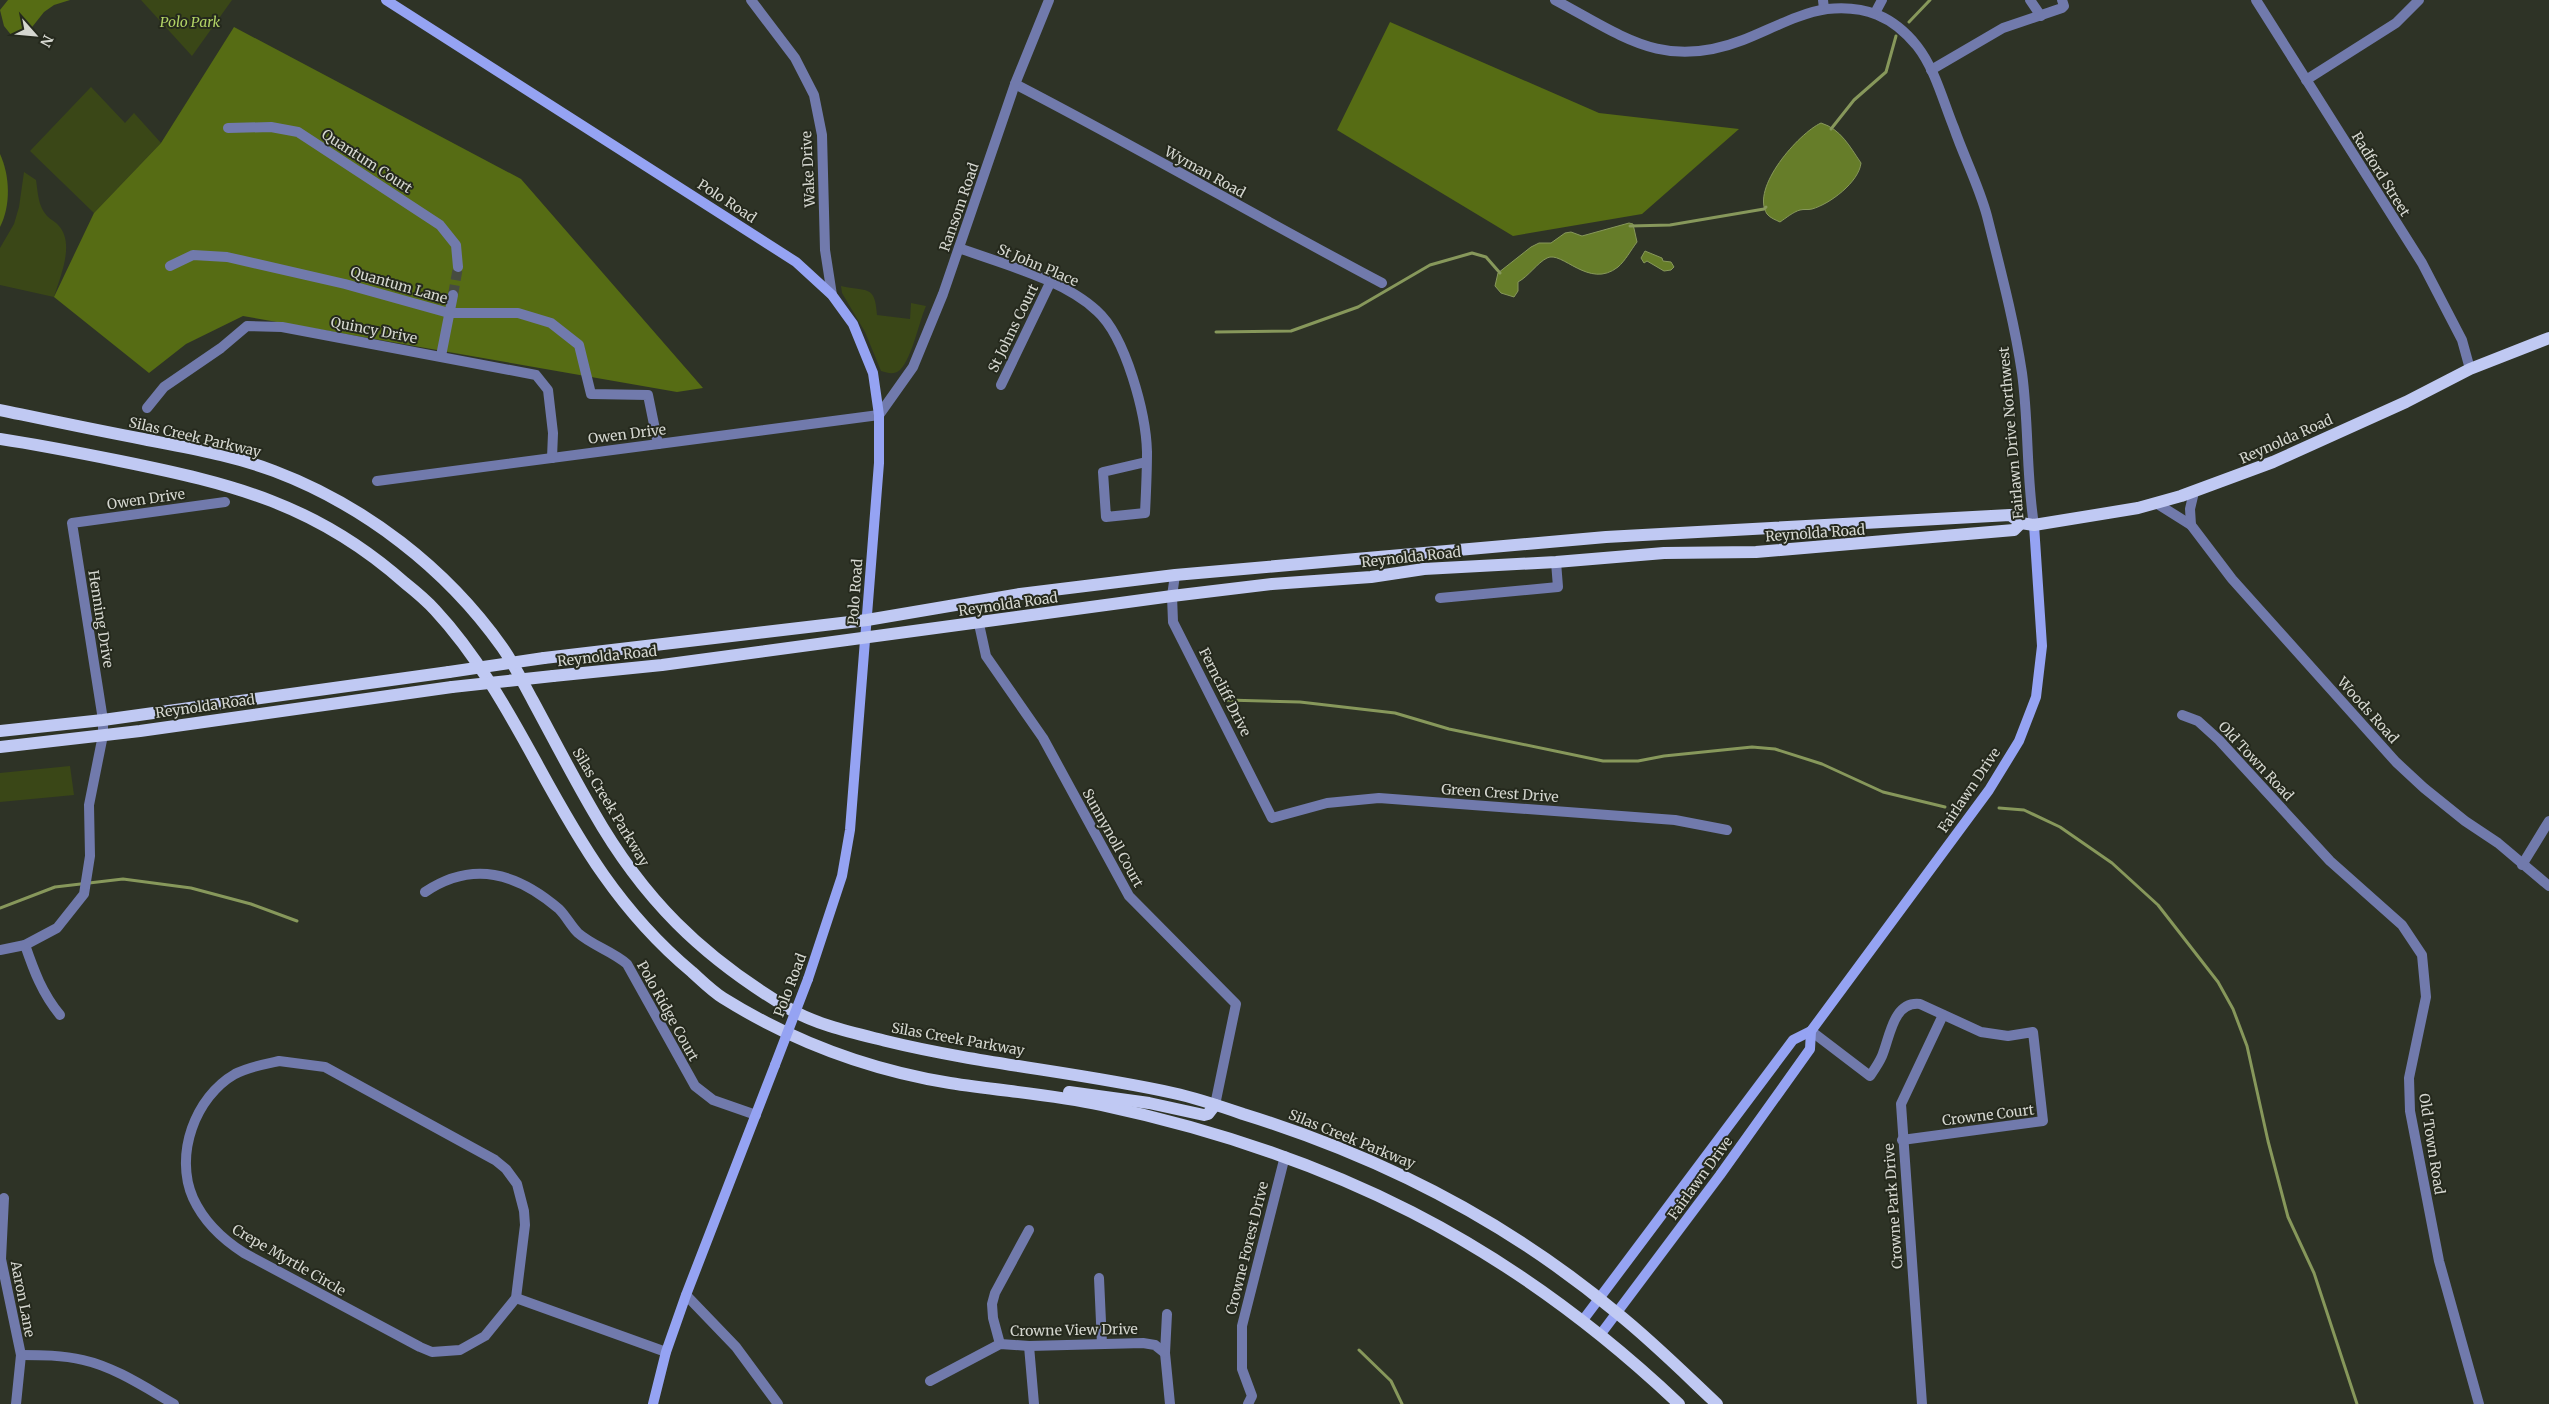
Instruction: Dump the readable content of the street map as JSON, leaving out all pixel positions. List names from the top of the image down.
{
  "streets": {
    "main road": [
      "Polo Road",
      "Silas Creek Parkway",
      "Reynolda Road",
      "Fairlawn Drive"
    ],
    "street": [
      "Quantum Court",
      "Wake Drive",
      "Wyman Road",
      "Radford Street",
      "Ransom Road",
      "St John Place",
      "Quantum Lane",
      "St Johns Court",
      "Quincy Drive",
      "Fairlawn Drive Northwest",
      "Owen Drive",
      "Henning Drive",
      "Ferncliff Drive",
      "Woods Road",
      "Old Town Road",
      "Green Crest Drive",
      "Sunnynoll Court",
      "Polo Ridge Court",
      "Crowne Court",
      "Crowne Park Drive",
      "Crowne Forest Drive",
      "Crepe Myrtle Circle",
      "Aaron Lane",
      "Crowne View Drive"
    ]
  },
  "crossings": [
    ["Wake Drive", "Polo Road"],
    ["Wyman Road", "Ransom Road"],
    ["Radford Street", "Reynolda Road"],
    ["Polo Road", "Ransom Road"],
    ["Polo Road", "Owen Drive"],
    ["Polo Road", "Reynolda Road"],
    ["Polo Road", "Polo Ridge Court"],
    ["Ransom Road", "St John Place"],
    ["Ransom Road", "Owen Drive"],
    ["St John Place", "St Johns Court"],
    ["Quantum Lane", "Owen Drive"],
    ["Quincy Drive", "Owen Drive"],
    ["Fairlawn Drive Northwest", "Reynolda Road"],
    ["Fairlawn Drive Northwest", "Fairlawn Drive"],
    ["Owen Drive", "Henning Drive"],
    ["Silas Creek Parkway", "Fairlawn Drive"],
    ["Silas Creek Parkway", "Sunnynoll Court"],
    ["Reynolda Road", "Henning Drive"],
    ["Reynolda Road", "Ferncliff Drive"],
    ["Reynolda Road", "Woods Road"],
    ["Reynolda Road", "Fairlawn Drive"],
    ["Reynolda Road", "Sunnynoll Court"],
    ["Ferncliff Drive", "Green Crest Drive"],
    ["Crowne Court", "Crowne Park Drive"]
  ],
  "parks": ["Polo Park"],
  "north": "bottom right"
}
